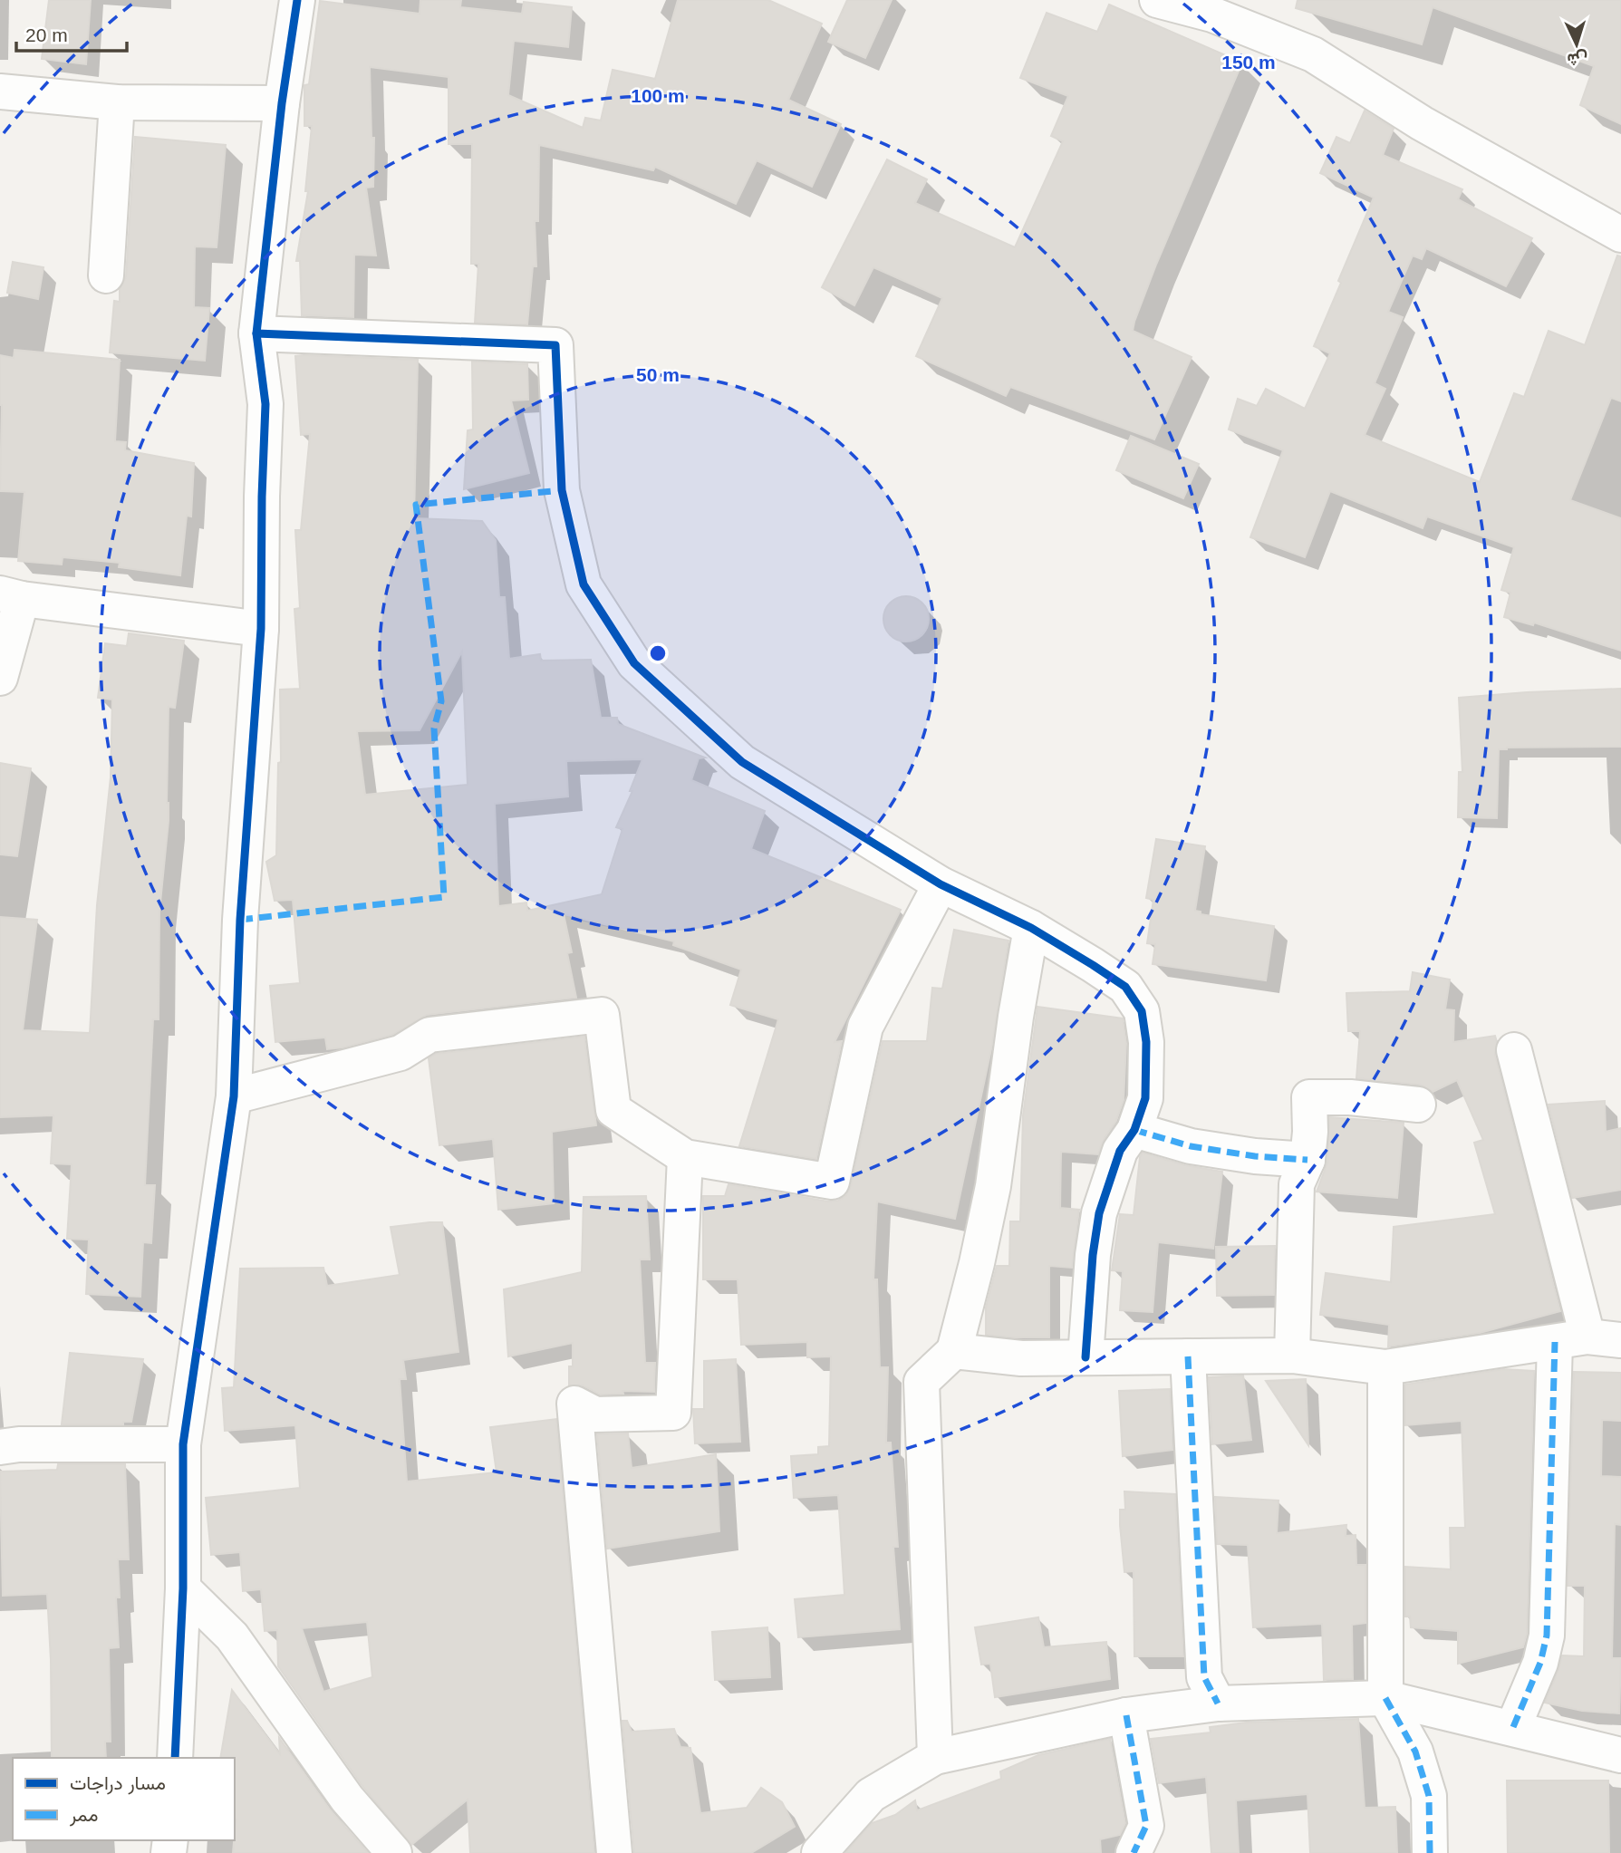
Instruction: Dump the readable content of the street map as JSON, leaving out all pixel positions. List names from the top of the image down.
{
  "legend": ["مسار دراجات", "ممر"],
  "scale_bar": "20 m",
  "north": "bottom",
  "rings": ["150 m", "100 m", "50 m"]
}
